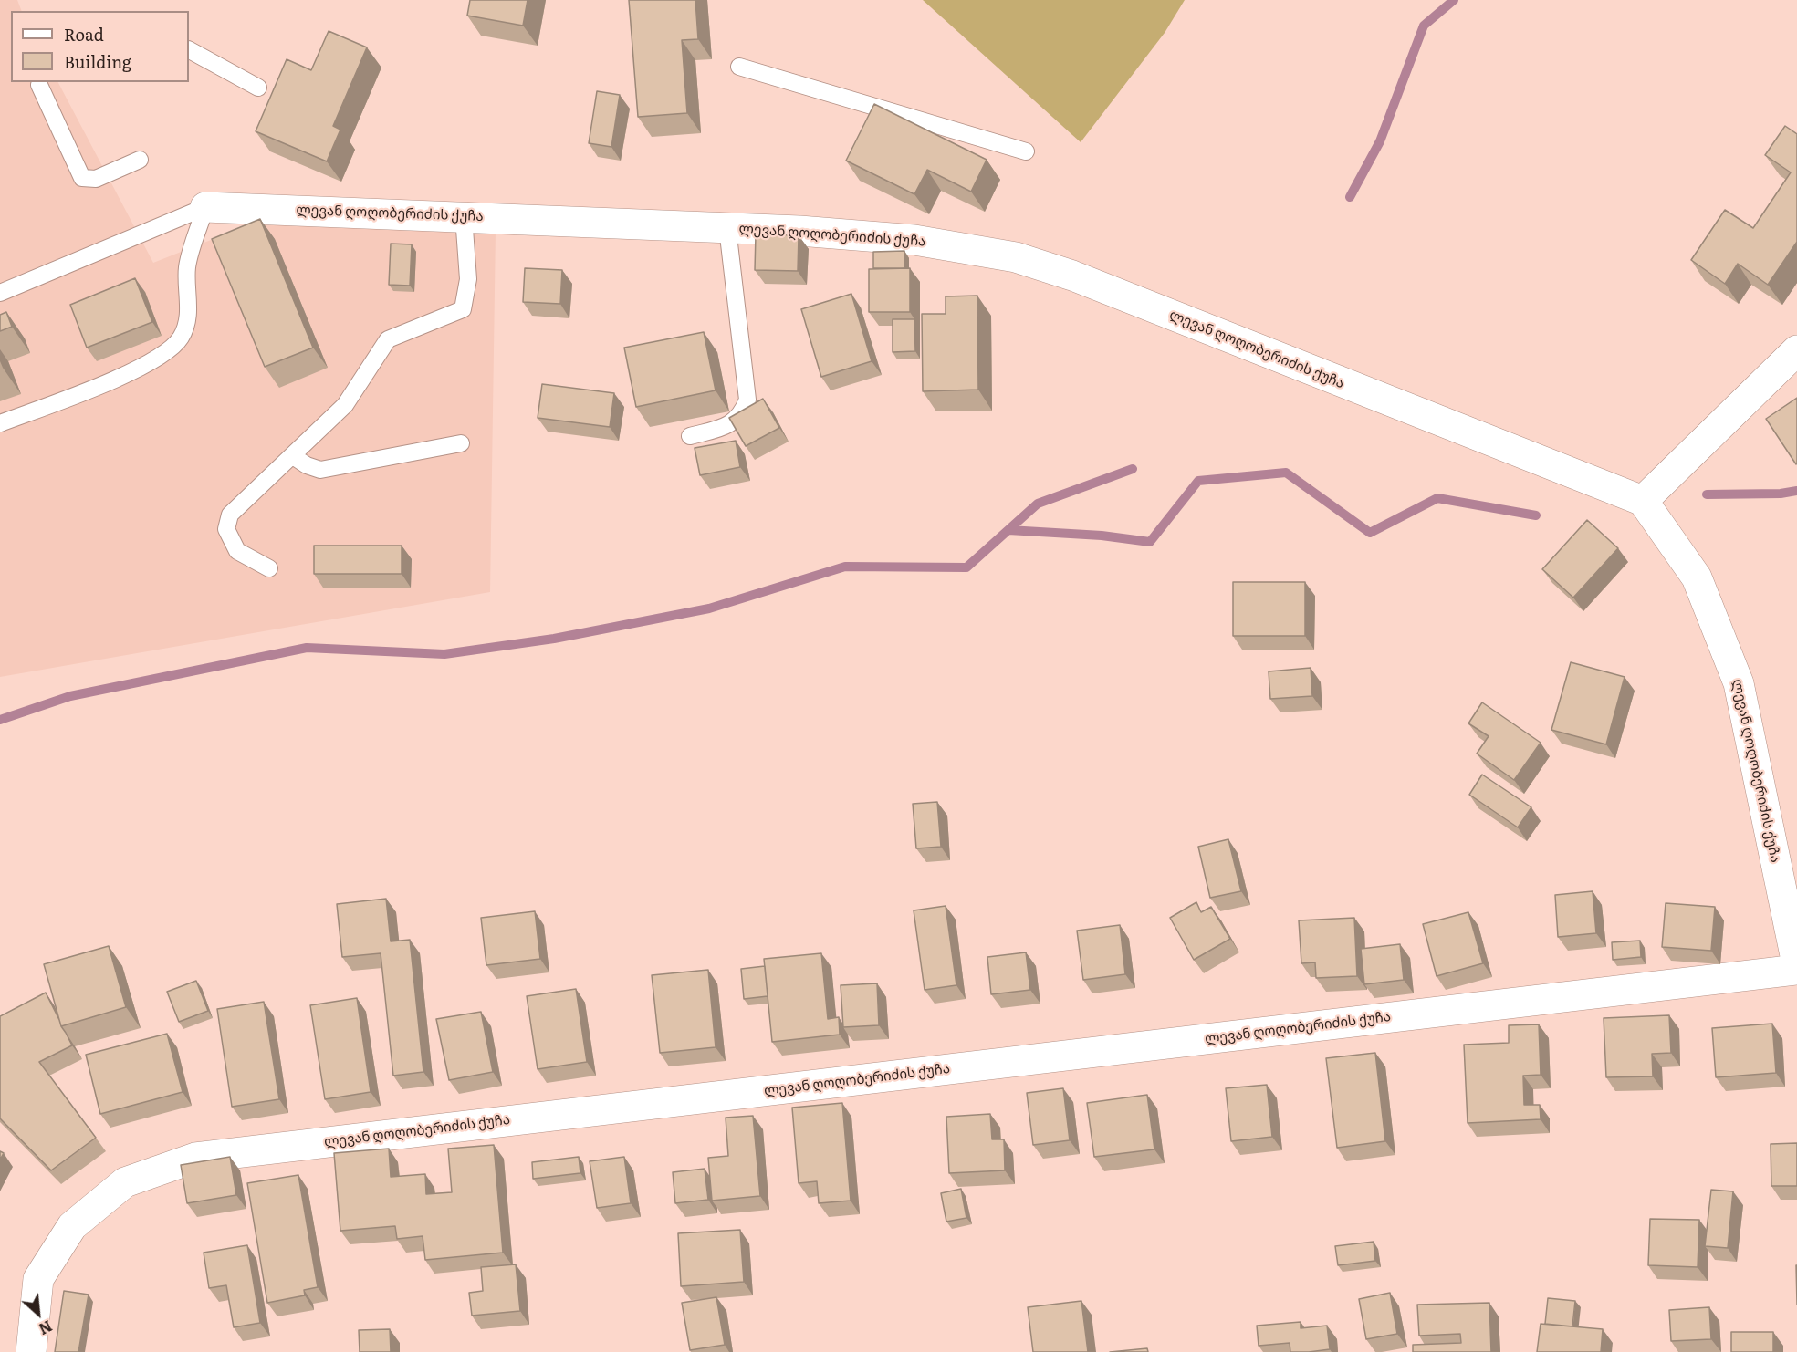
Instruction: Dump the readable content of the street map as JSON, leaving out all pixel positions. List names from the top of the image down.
{
  "streets": {
    "street": ["ლევან ღოღობერიძის ქუჩა"]
  },
  "legend": ["Road", "Building"],
  "north": "bottom right"
}
